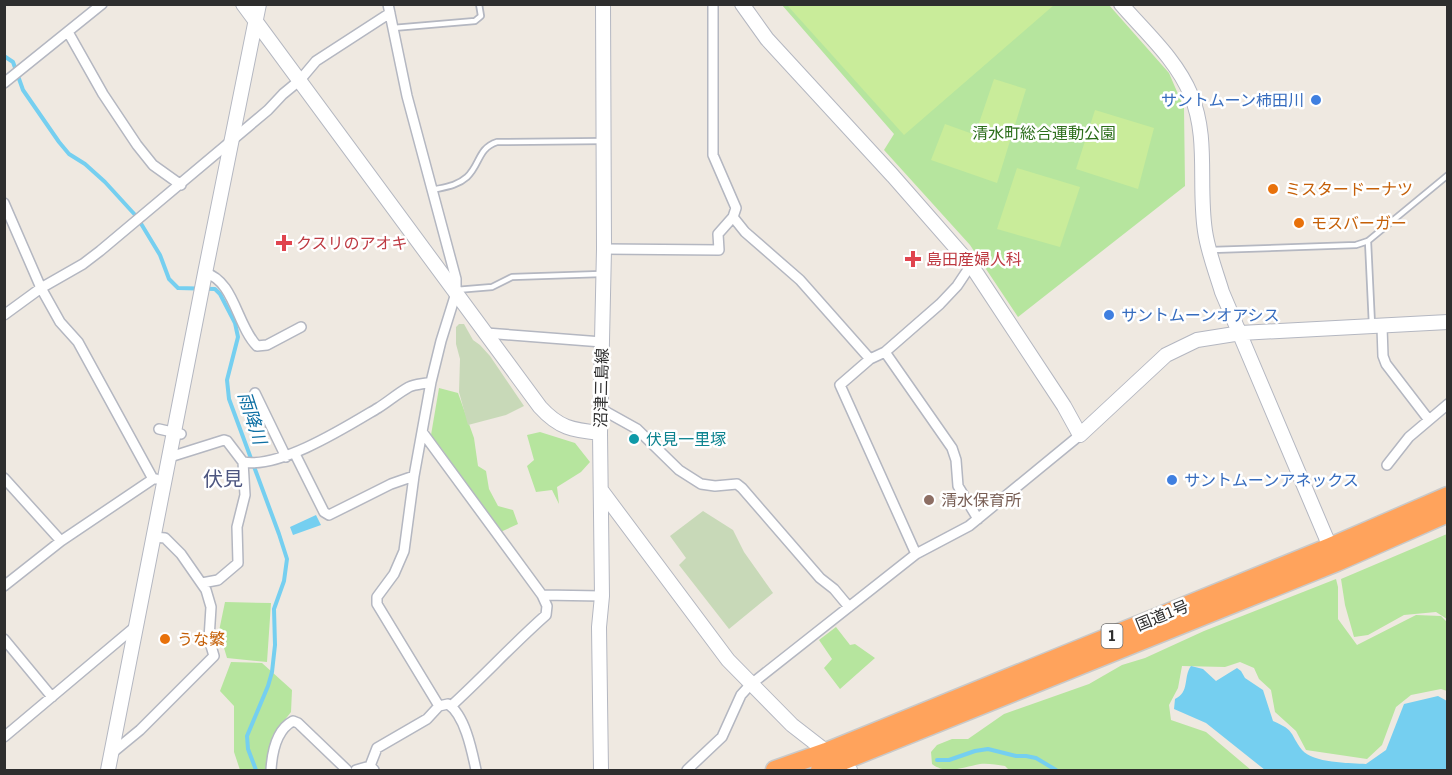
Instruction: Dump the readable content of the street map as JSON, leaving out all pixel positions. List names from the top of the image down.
{
  "streets": {
    "highway": ["国道1号", "1"],
    "street": ["沼津三島線"]
  },
  "districts": ["伏見"],
  "water": ["雨降川"],
  "parks": ["清水町総合運動公園"],
  "places": {
    "other": [
      "サントムーン柿田川",
      "ミスタードーナツ",
      "モスバーガー",
      "サントムーンオアシス",
      "伏見一里塚",
      "サントムーンアネックス",
      "清水保育所",
      "うな繁"
    ],
    "health": ["クスリのアオキ", "島田産婦人科"]
  }
}
